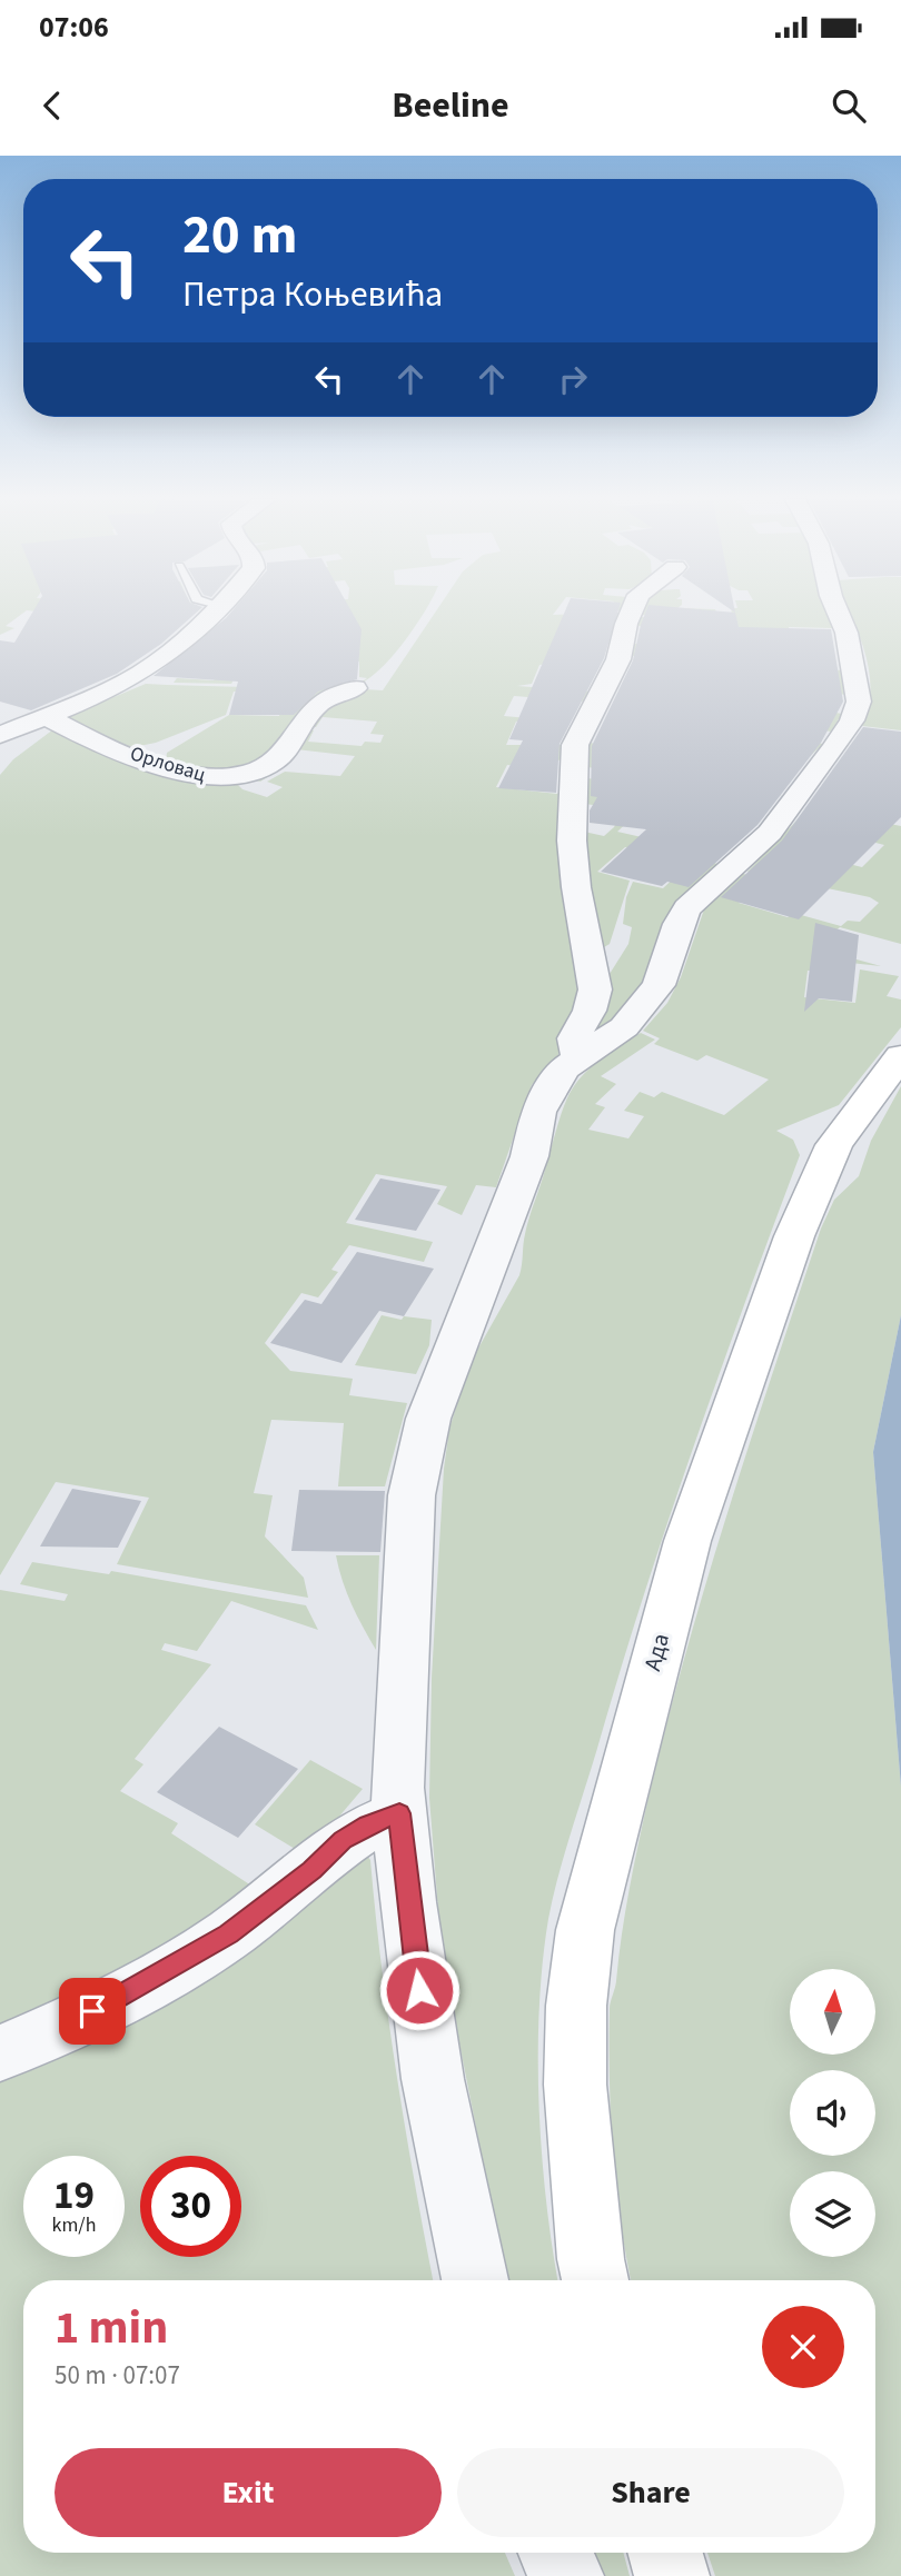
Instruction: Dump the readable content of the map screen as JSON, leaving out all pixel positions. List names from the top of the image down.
{
  "streets": {
    "street": ["Орловац", "Ада"]
  },
  "north": "top",
  "page": {
    "status": "07:06",
    "header": "Beeline",
    "turn": ["20 m", "Петра Коњевића"],
    "speed": "19 km/h",
    "limit": "30",
    "heading": ["1 min", "50 m · 07:07"],
    "buttons": ["Exit", "Share"]
  }
}
